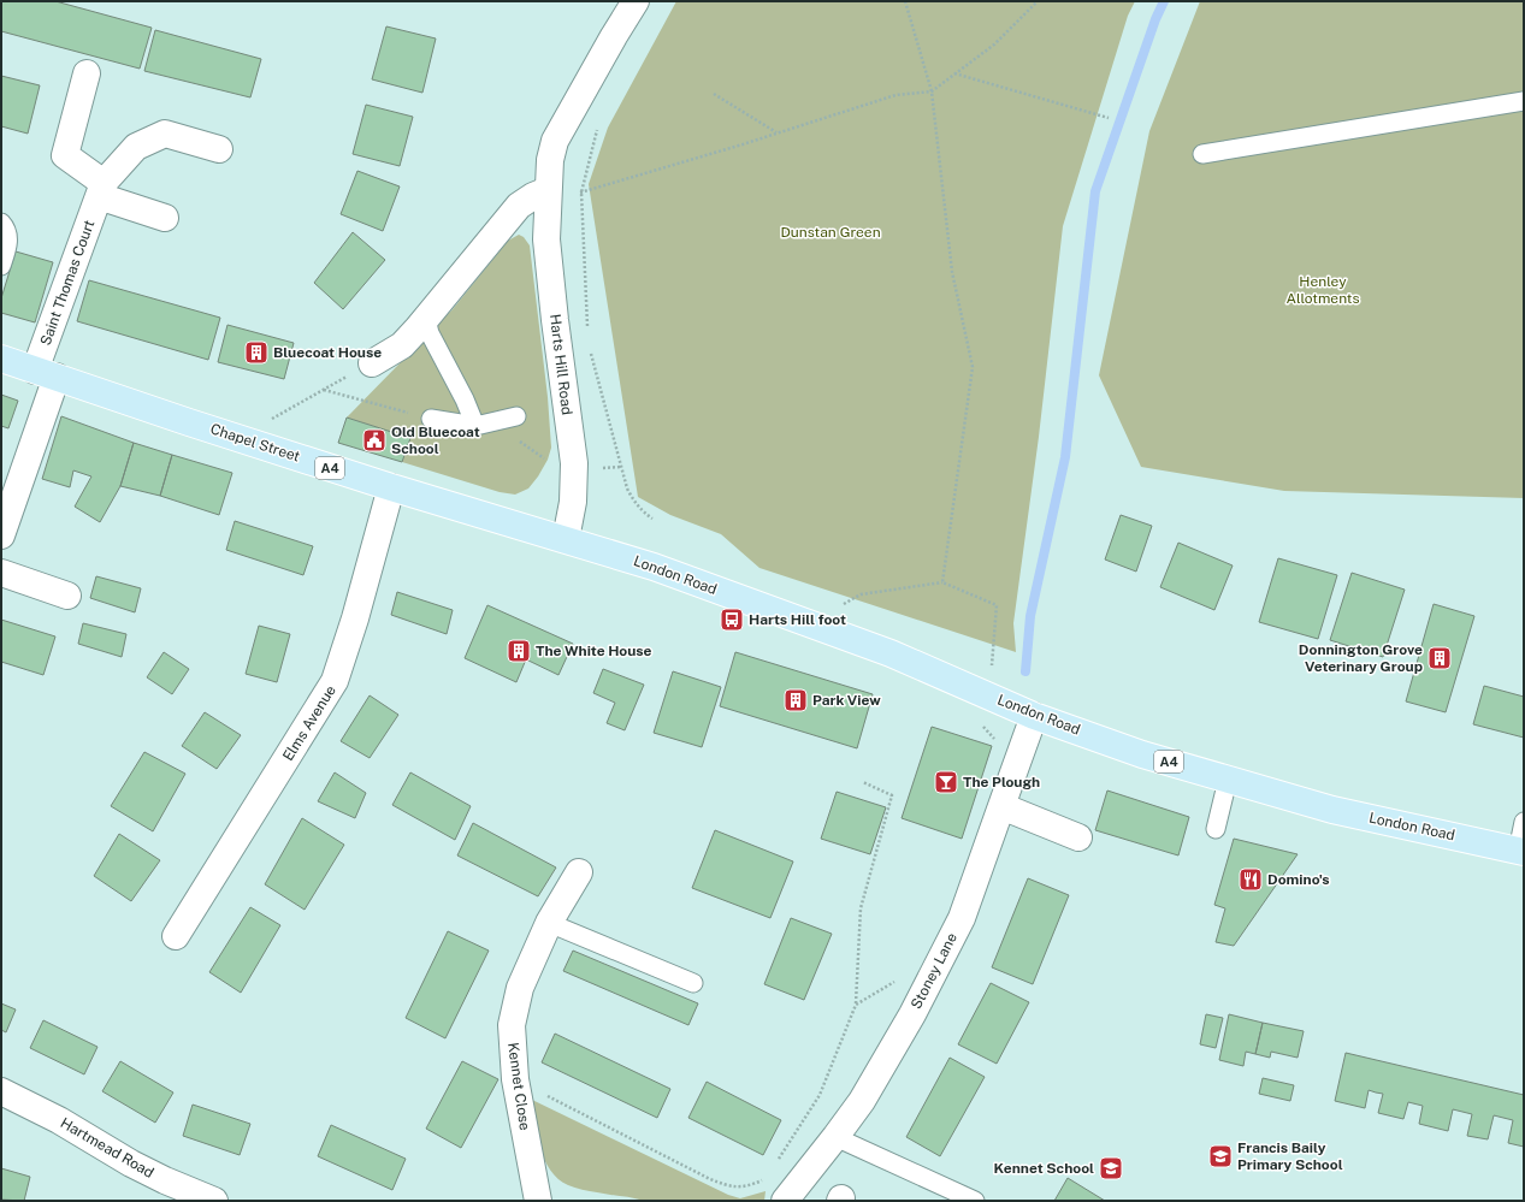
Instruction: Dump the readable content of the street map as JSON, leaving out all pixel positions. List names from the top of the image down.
{
  "streets": {
    "main road": ["Chapel Street", "A4", "London Road"],
    "street": [
      "Saint Thomas Court",
      "Harts Hill Road",
      "Elms Avenue",
      "Stoney Lane",
      "Kennet Close",
      "Hartmead Road"
    ]
  },
  "crossings": [
    ["Saint Thomas Court", "Chapel Street"],
    ["Harts Hill Road", "Chapel Street"],
    ["Harts Hill Road", "London Road"],
    ["Chapel Street", "London Road"],
    ["Chapel Street", "Elms Avenue"],
    ["London Road", "Stoney Lane"]
  ],
  "parks": ["Dunstan Green", "Henley Allotments"],
  "places": {
    "building": [
      "Bluecoat House",
      "The White House",
      "Donnington Grove Veterinary Group",
      "Park View"
    ],
    "public building": ["Old Bluecoat School"],
    "bus stop": ["Harts Hill foot"],
    "bar": ["The Plough"],
    "restaurant": ["Domino's"],
    "school or university": ["Francis Baily Primary School", "Kennet School"]
  }
}
